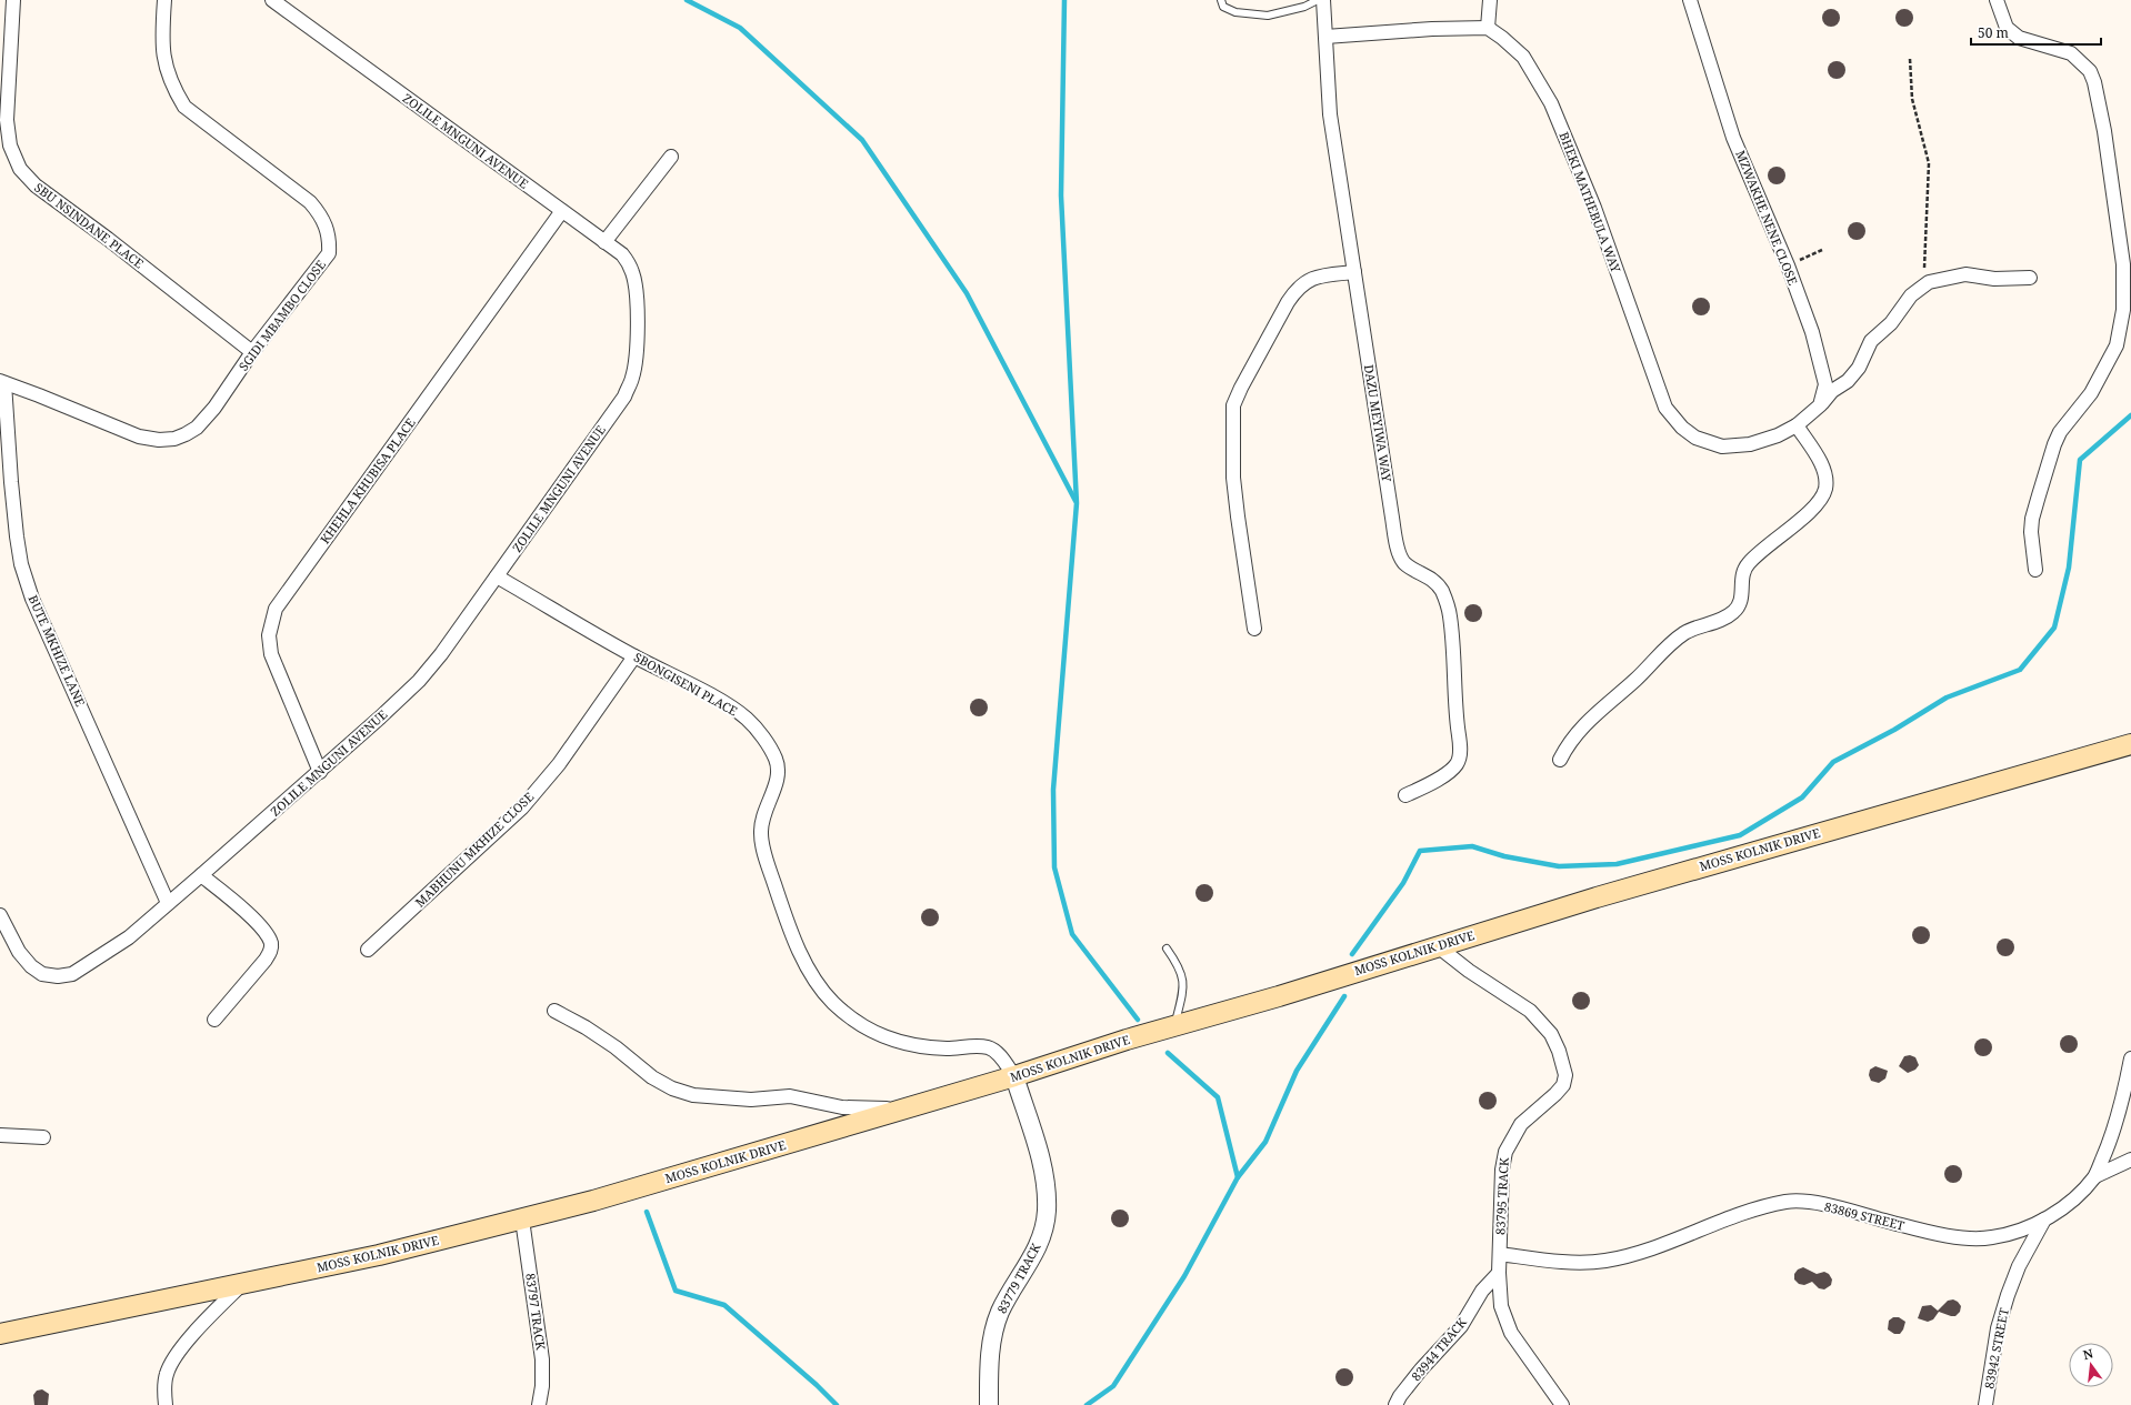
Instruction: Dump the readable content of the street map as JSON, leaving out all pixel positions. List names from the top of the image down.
{
  "streets": {
    "main road": ["MOSS KOLNIK DRIVE"],
    "street": [
      "ZOLILE MNGUNI AVENUE",
      "BHEKI MATHEBULA WAY",
      "MZWAKHE NENE CLOSE",
      "SBU NSINDANE PLACE",
      "SGIDI MBAMBO CLOSE",
      "DAZU MEYIWA WAY",
      "KHEHLA KHUBISA PLACE",
      "BUTE MKHIZE LANE",
      "SBONGISENI PLACE",
      "MABHUNU MKHIZE CLOSE",
      "83795 TRACK",
      "83869 STREET",
      "83779 TRACK",
      "83797 TRACK",
      "83942 STREET",
      "83944 TRACK"
    ]
  },
  "crossings": [
    ["ZOLILE MNGUNI AVENUE", "KHEHLA KHUBISA PLACE"],
    ["ZOLILE MNGUNI AVENUE", "BUTE MKHIZE LANE"],
    ["ZOLILE MNGUNI AVENUE", "SBONGISENI PLACE"],
    ["SBU NSINDANE PLACE", "SGIDI MBAMBO CLOSE"],
    ["SGIDI MBAMBO CLOSE", "BUTE MKHIZE LANE"],
    ["SBONGISENI PLACE", "MABHUNU MKHIZE CLOSE"],
    ["SBONGISENI PLACE", "MOSS KOLNIK DRIVE"],
    ["SBONGISENI PLACE", "83779 TRACK"],
    ["MOSS KOLNIK DRIVE", "83795 TRACK"],
    ["MOSS KOLNIK DRIVE", "83779 TRACK"],
    ["MOSS KOLNIK DRIVE", "83797 TRACK"],
    ["83795 TRACK", "83869 STREET"],
    ["83795 TRACK", "83944 TRACK"],
    ["83869 STREET", "83942 STREET"]
  ],
  "scale_bar": "50 m",
  "north": "top"
}
